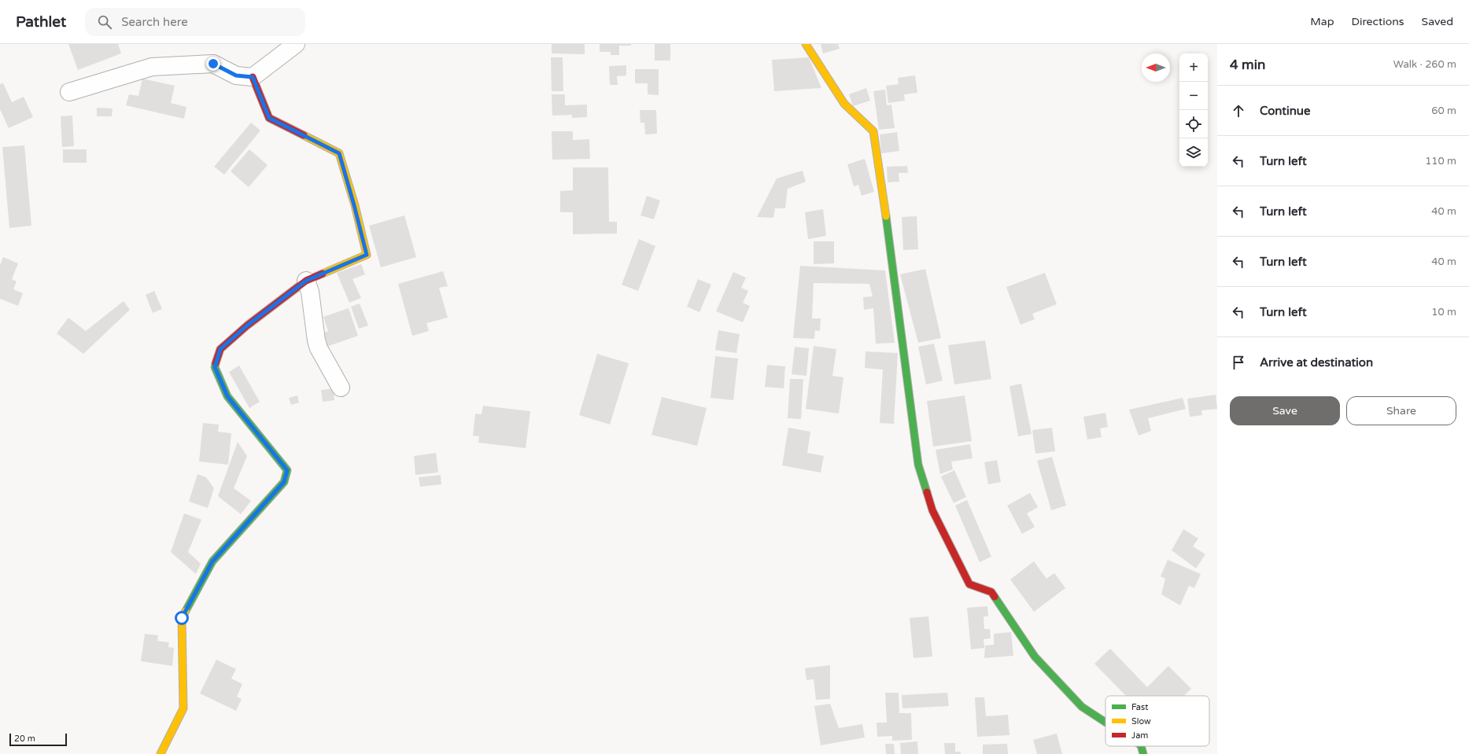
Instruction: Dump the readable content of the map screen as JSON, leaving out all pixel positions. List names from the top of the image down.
{
  "legend": ["Fast", "Slow", "Jam"],
  "scale_bar": "20 m",
  "north": "left",
  "page": {
    "header": "Pathlet",
    "search": "Search here",
    "nav": ["Map", "Directions", "Saved"],
    "heading": ["4 min", "Walk · 260 m"],
    "map_buttons": ["+", "−"],
    "list": [
      ["Continue", "60 m"],
      ["Turn left", "110 m"],
      ["Turn left", "40 m"],
      ["Turn left", "40 m"],
      ["Turn left", "10 m"],
      "Arrive at destination"
    ],
    "buttons": ["Save", "Share"],
    "scale": "20 m"
  }
}
